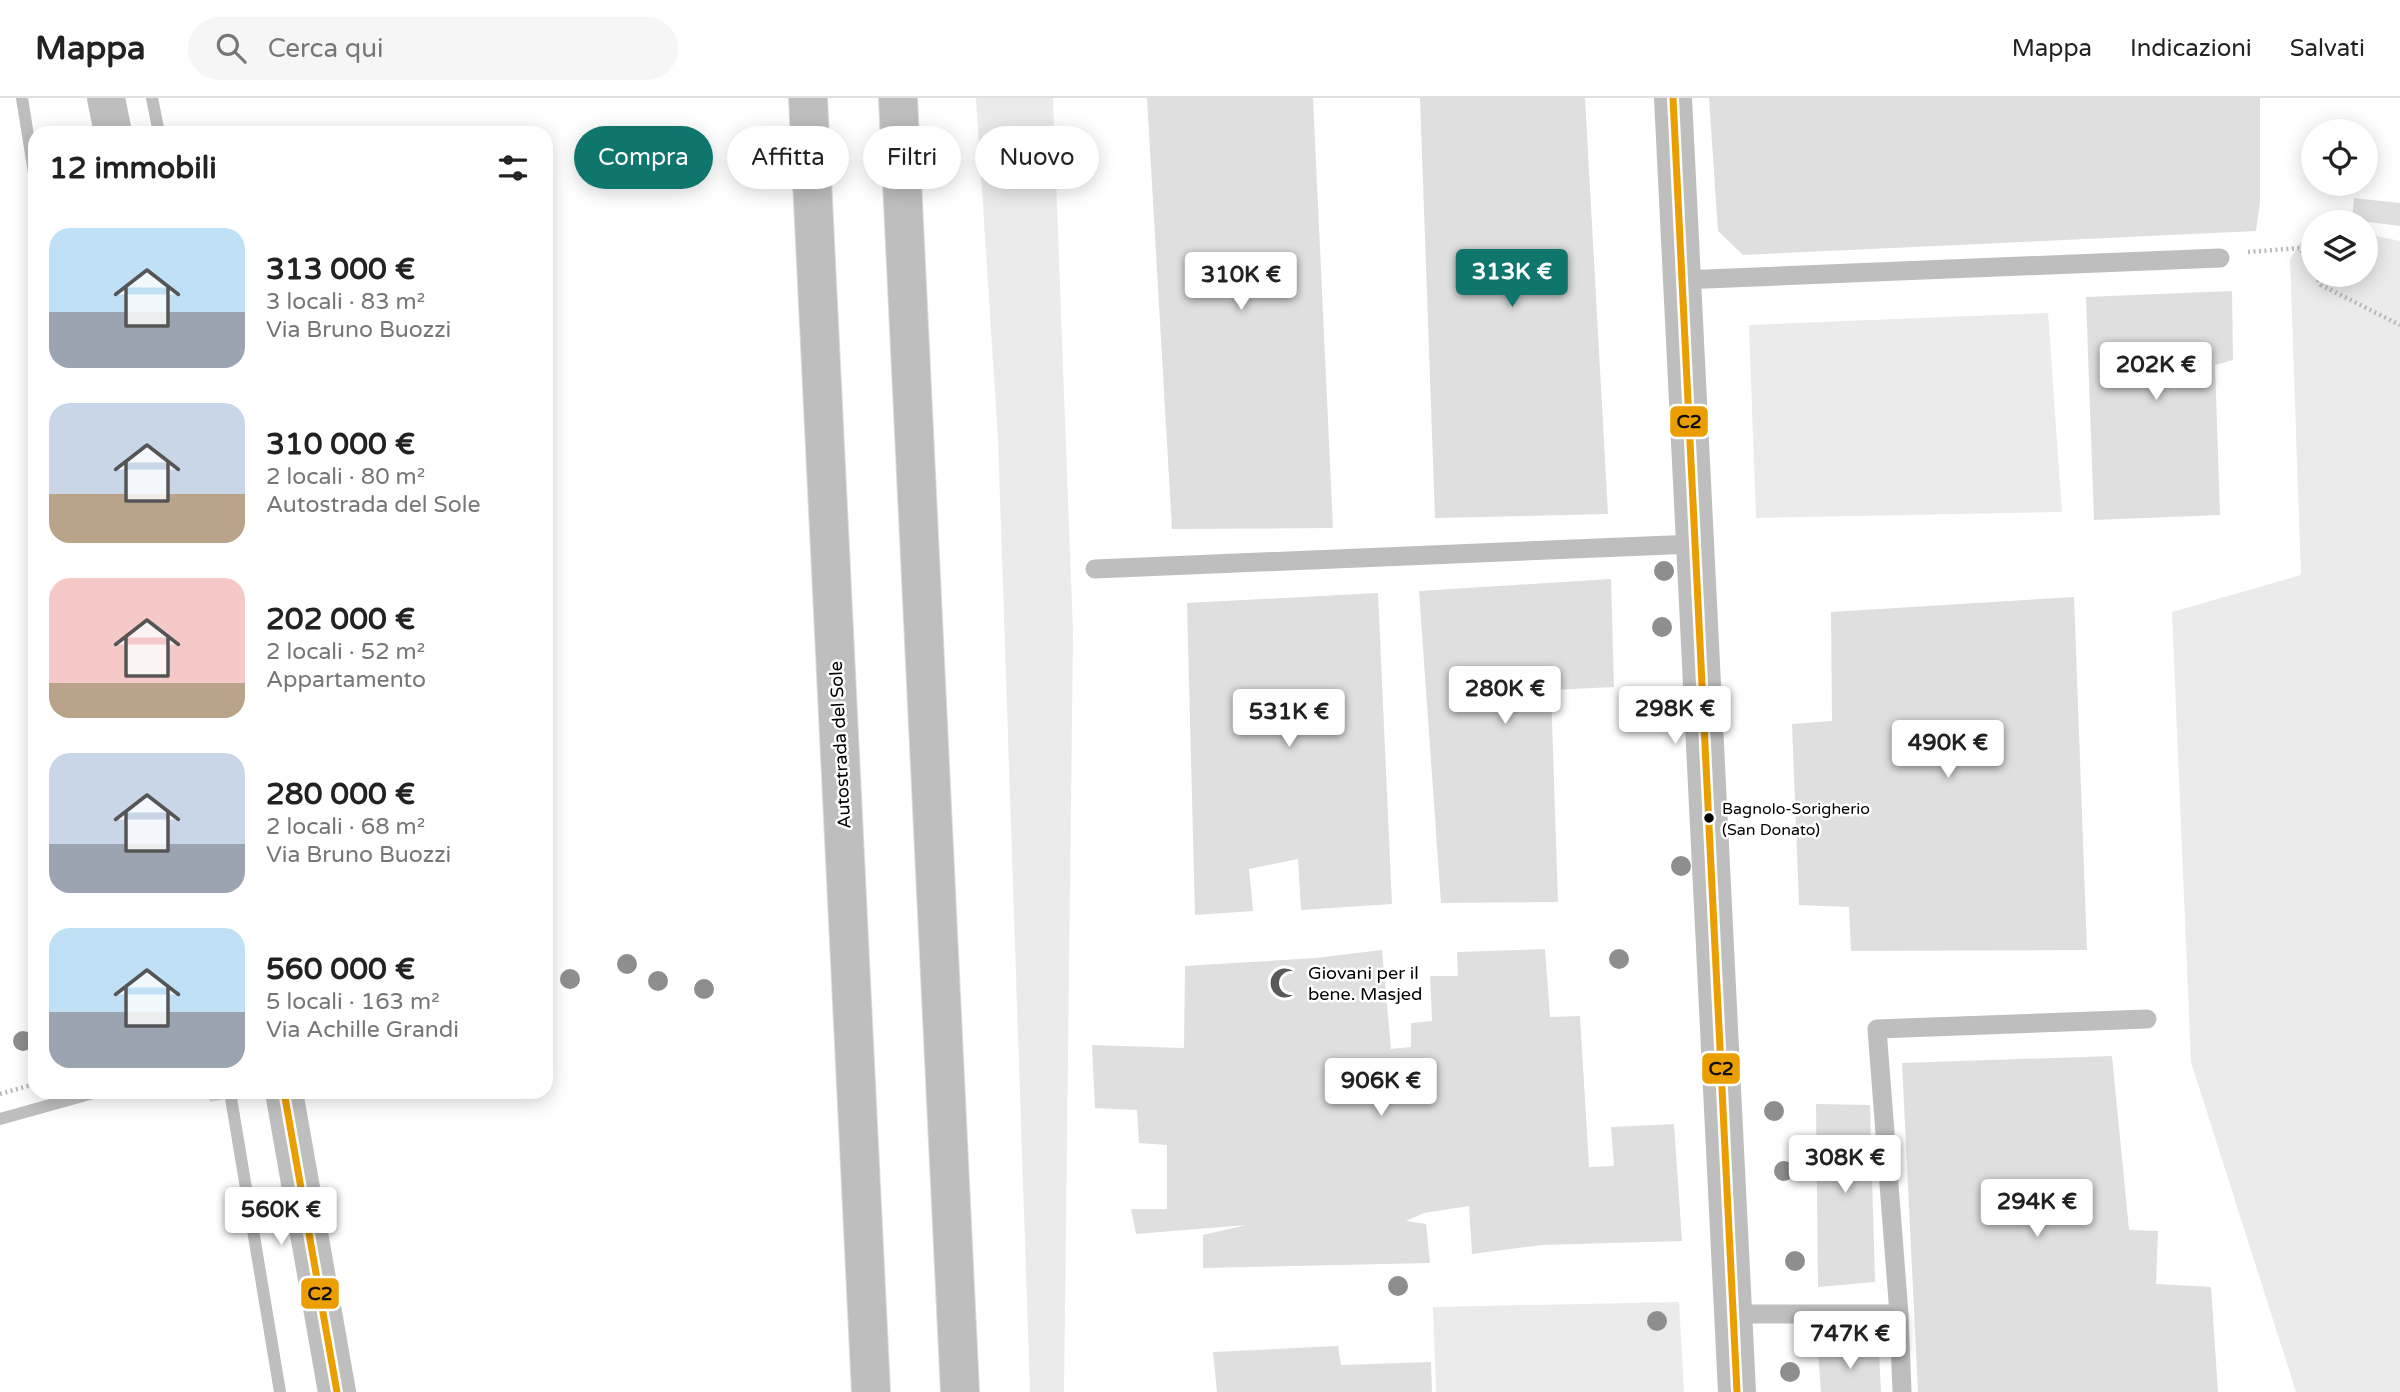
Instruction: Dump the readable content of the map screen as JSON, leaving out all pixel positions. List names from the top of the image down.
{
  "streets": {
    "main road": ["Autostrada del Sole"]
  },
  "places": {
    "other": ["Bagnolo-Sorigherio (San Donato)"],
    "mosque": ["Giovani per il bene. Masjed"]
  },
  "lines": ["transit line C2"],
  "page": {
    "header": "Mappa",
    "search": "Cerca qui",
    "nav": ["Mappa", "Indicazioni", "Salvati"],
    "chip": [
      "Compra",
      "Affitta",
      "Filtri",
      "Nuovo"
    ],
    "heading": "12 immobili",
    "list": [
      {
        "name": "313 000 €",
        "note": "3 locali · 83 m² · Via Bruno Buozzi"
      },
      {
        "name": "310 000 €",
        "note": "2 locali · 80 m² · Autostrada del Sole"
      },
      {
        "name": "202 000 €",
        "note": "2 locali · 52 m² · Appartamento"
      },
      {
        "name": "280 000 €",
        "note": "2 locali · 68 m² · Via Bruno Buozzi"
      },
      {
        "name": "560 000 €",
        "note": "5 locali · 163 m² · Via Achille Grandi"
      }
    ],
    "price": [
      "313K €",
      "310K €",
      "202K €",
      "280K €",
      "298K €",
      "531K €",
      "490K €",
      "906K €",
      "308K €",
      "294K €",
      "560K €",
      "747K €"
    ]
  }
}
